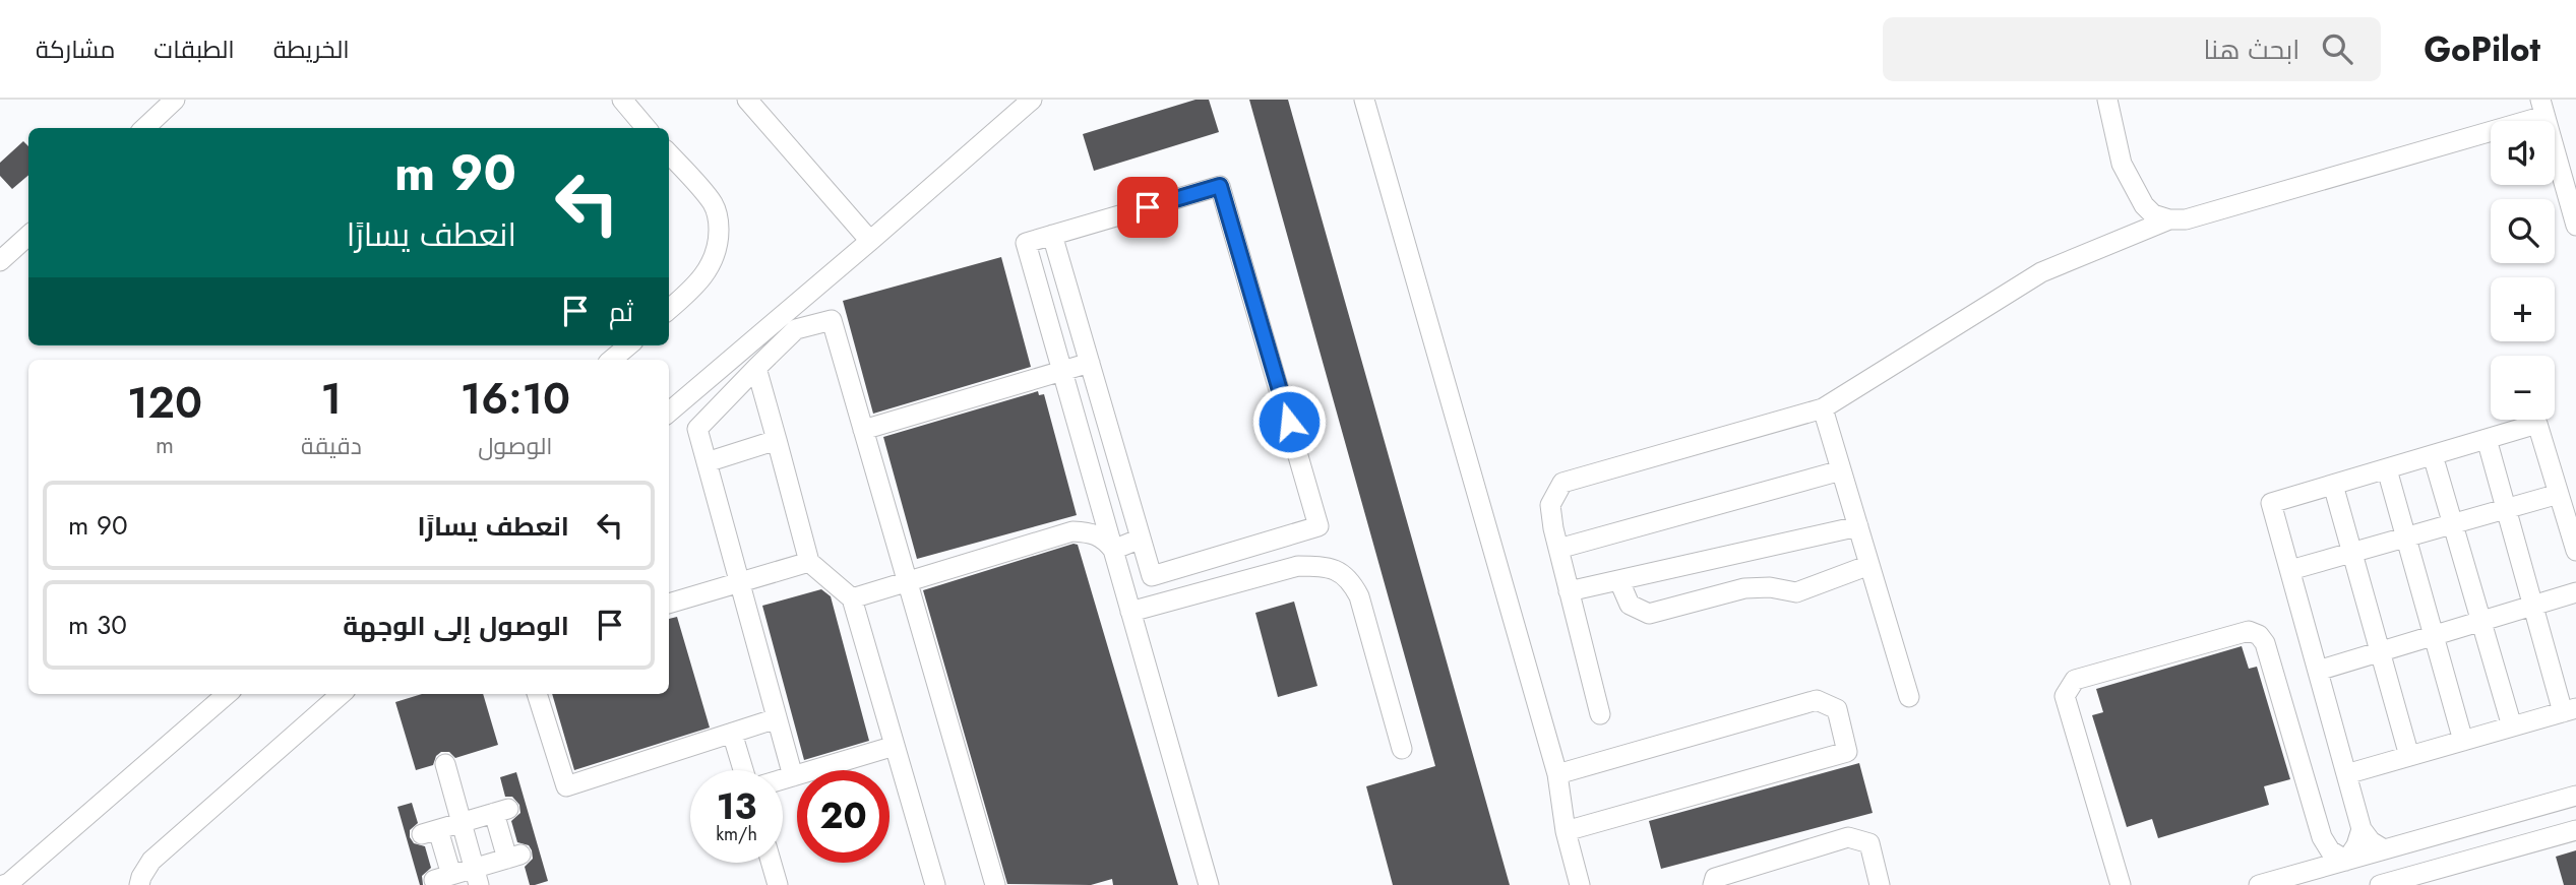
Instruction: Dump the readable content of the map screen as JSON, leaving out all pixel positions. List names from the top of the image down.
{
  "page": {
    "header": "GoPilot",
    "search": "ابحث هنا",
    "nav": ["الخريطة", "الطبقات", "مشاركة"],
    "map_buttons": ["+", "−"],
    "turn": ["90 m", "انعطف يسارًا"],
    "then": "ثم",
    "eta": [
      "16:10",
      "الوصول",
      "1",
      "دقيقة",
      "120",
      "m"
    ],
    "list": [
      {
        "name": "انعطف يسارًا",
        "value": "90 m"
      },
      {
        "name": "الوصول إلى الوجهة",
        "value": "30 m"
      }
    ],
    "speed": "13 km/h",
    "limit": "20"
  }
}
